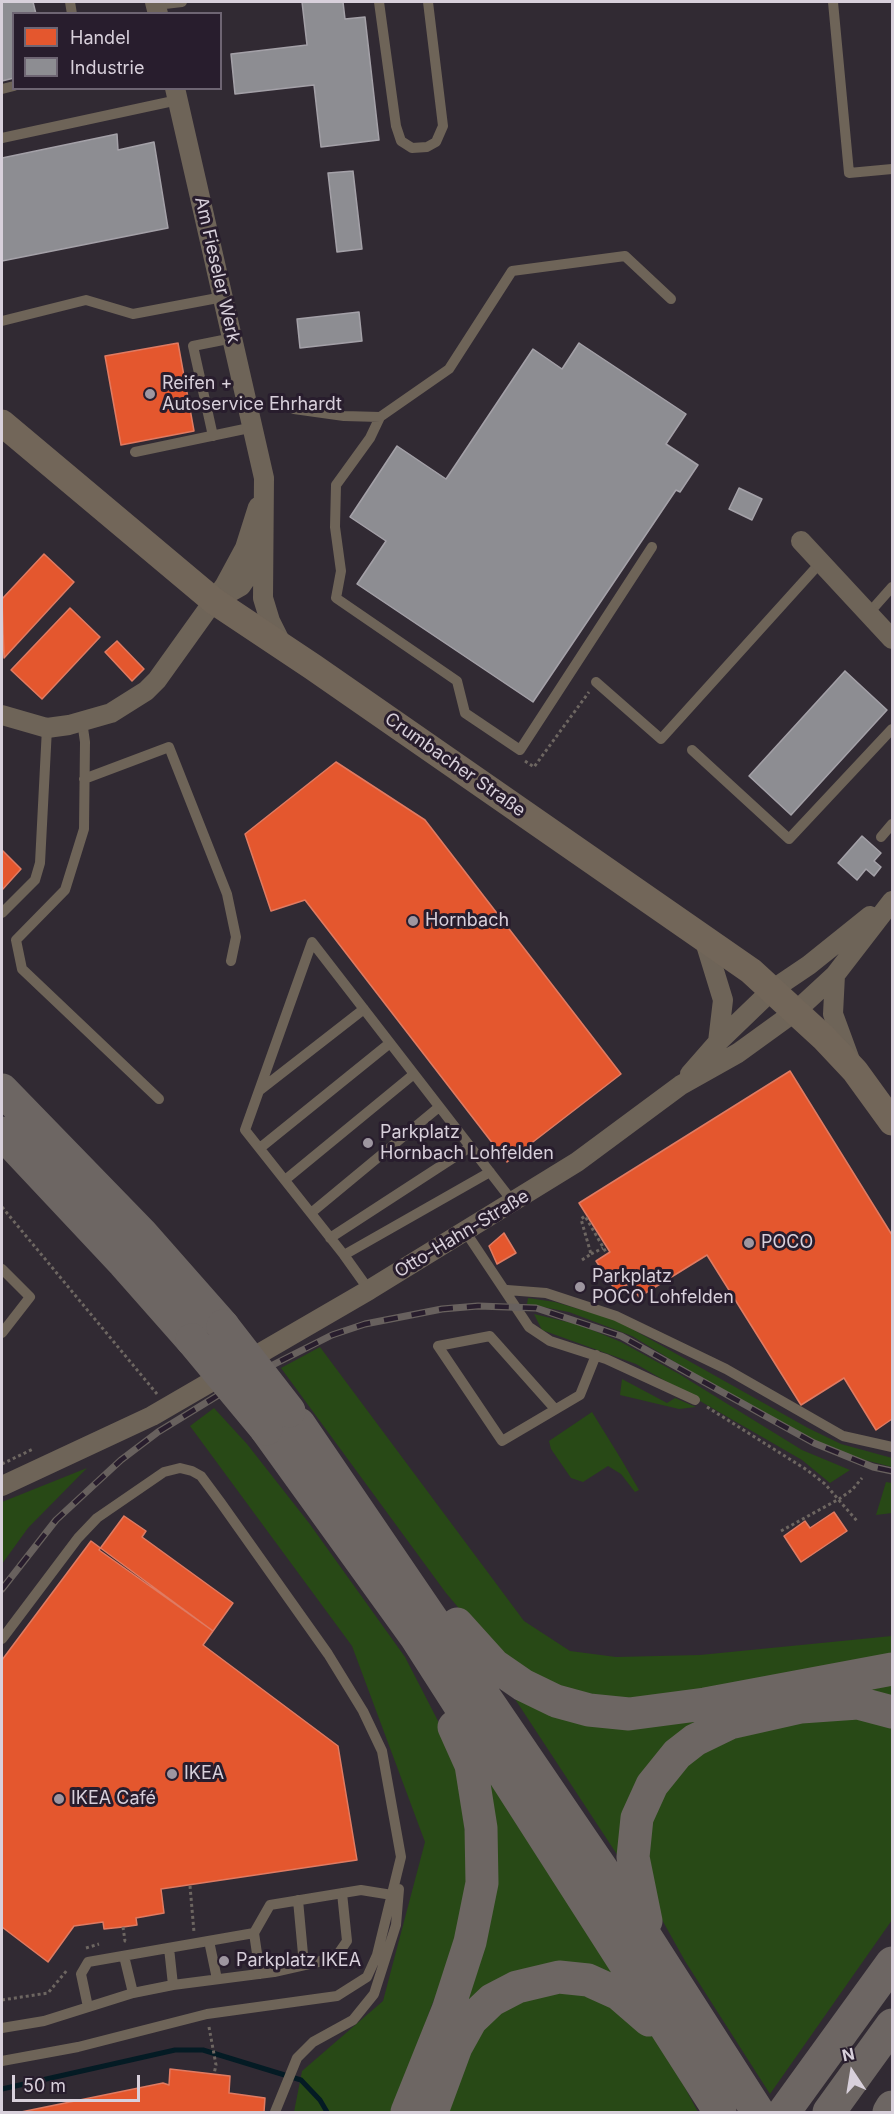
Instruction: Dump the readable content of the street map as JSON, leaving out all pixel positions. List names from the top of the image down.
{
  "streets": {
    "main road": ["Crumbacher Straße"],
    "street": ["Am Fieseler Werk", "Otto-Hahn-Straße"]
  },
  "crossings": [
    ["Am Fieseler Werk", "Crumbacher Straße"],
    ["Crumbacher Straße", "Otto-Hahn-Straße"]
  ],
  "places": [
    "Reifen + Autoservice Ehrhardt",
    "Hornbach",
    "Parkplatz Hornbach Lohfelden",
    "POCO",
    "Parkplatz POCO Lohfelden",
    "IKEA",
    "IKEA Café",
    "Parkplatz IKEA"
  ],
  "legend": ["Handel", "Industrie"],
  "scale_bar": "50 m",
  "north": "top"
}
